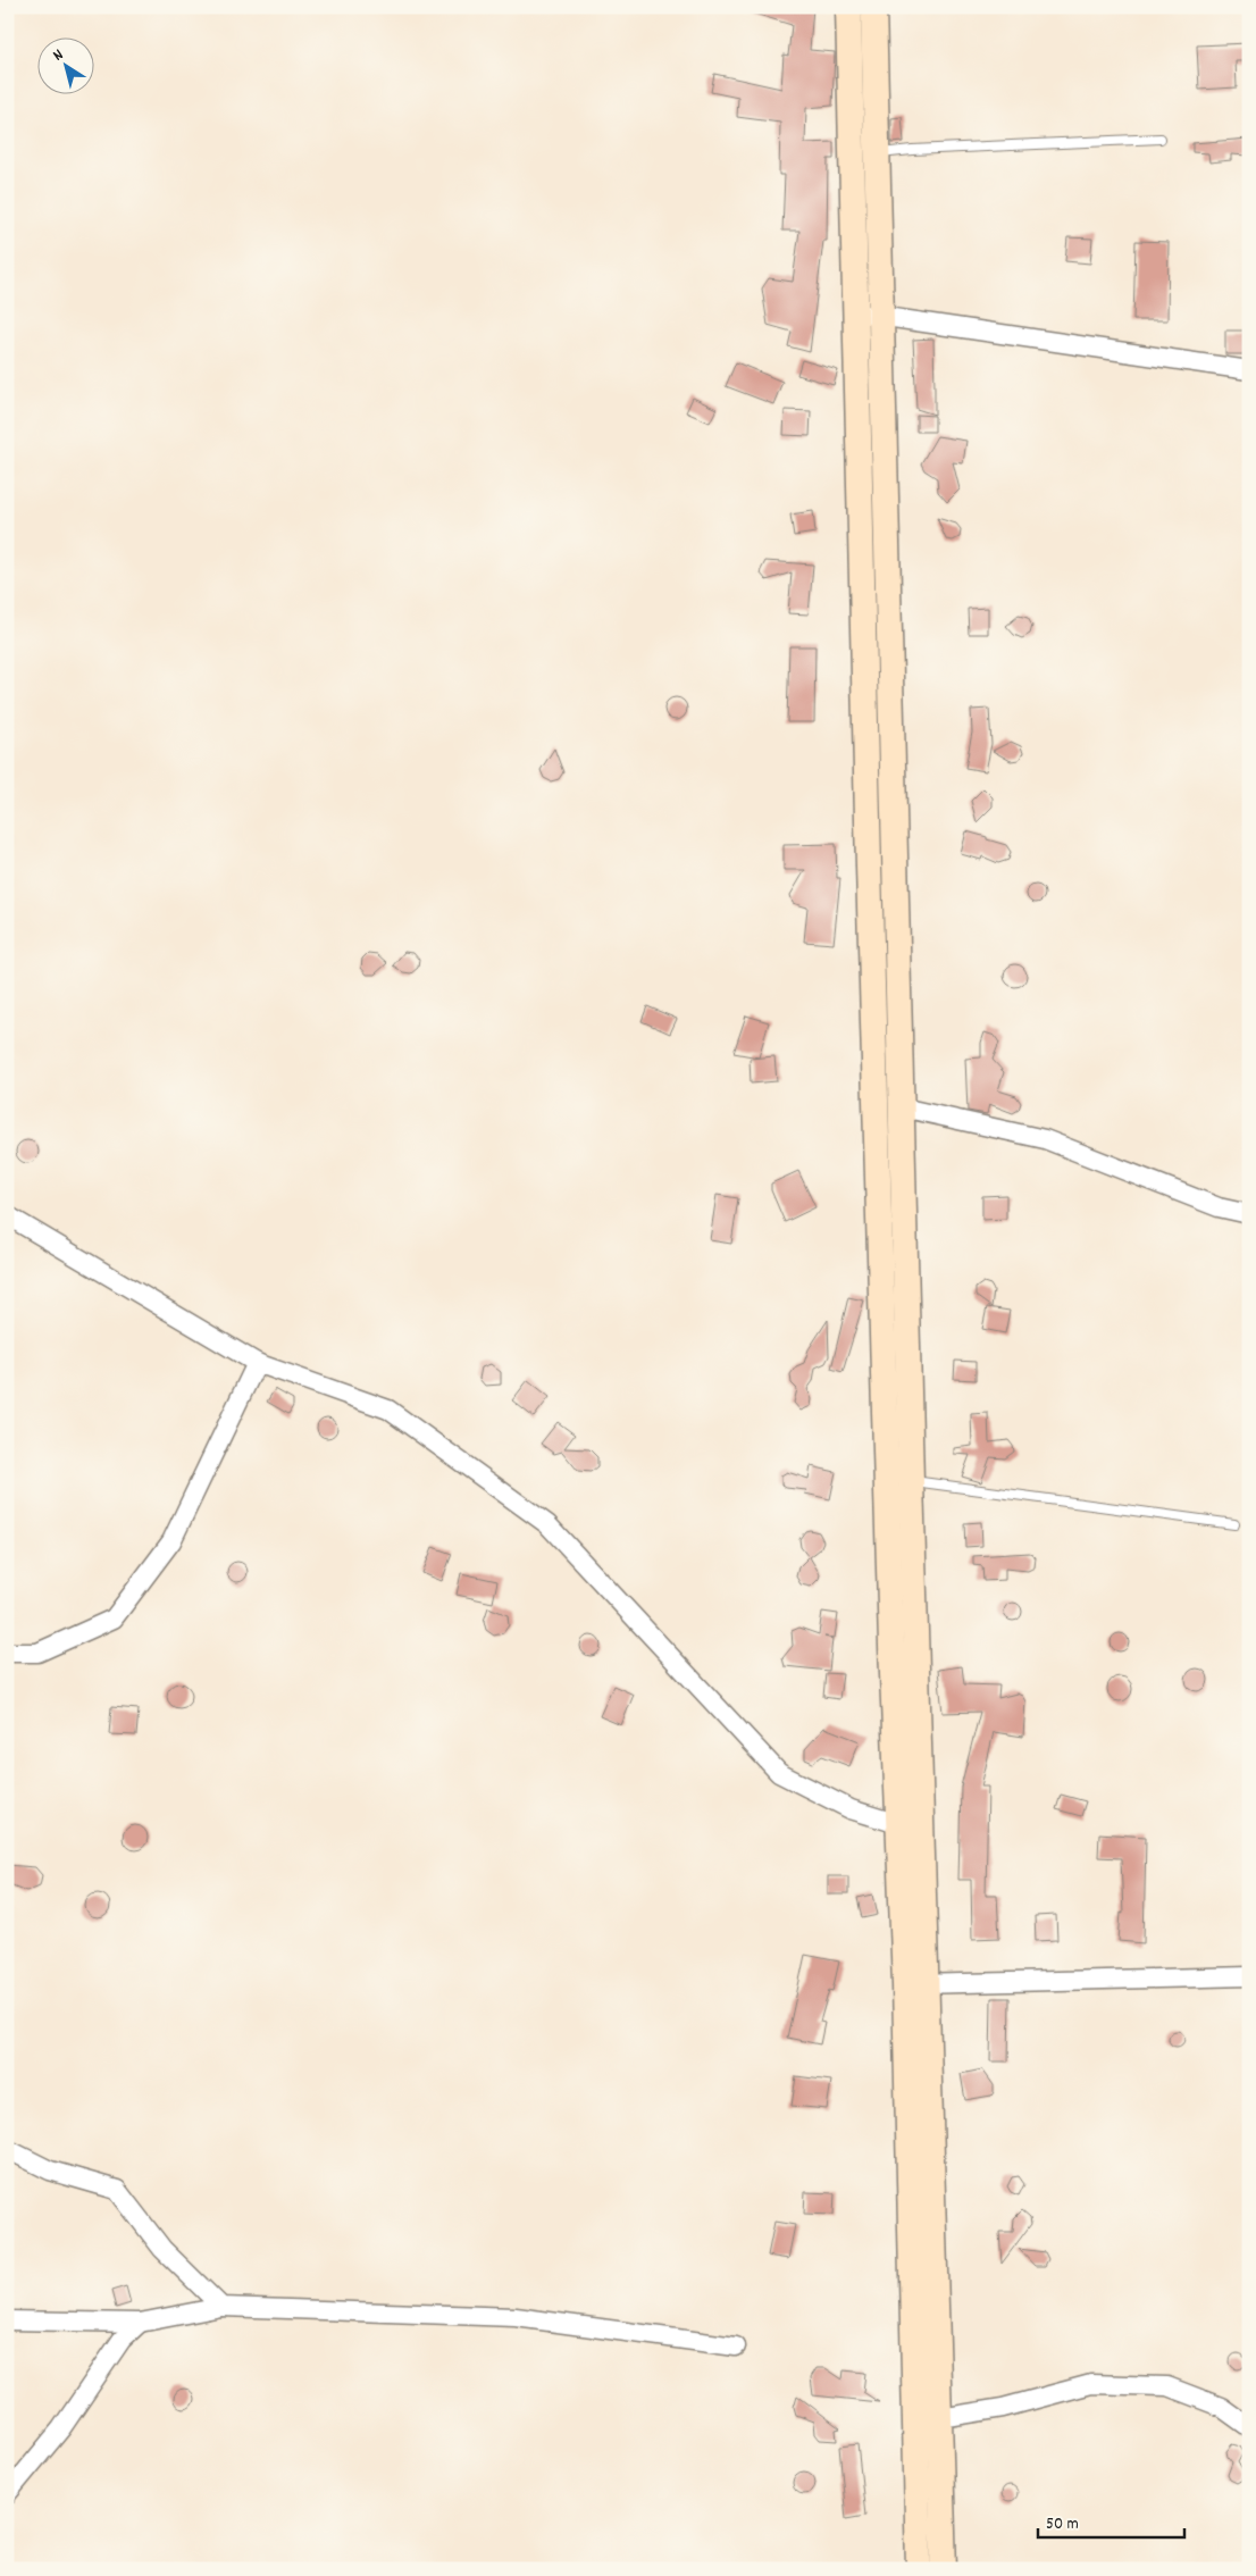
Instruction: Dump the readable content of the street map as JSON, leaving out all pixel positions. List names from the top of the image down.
{
  "scale_bar": "50 m",
  "north": "top left"
}
